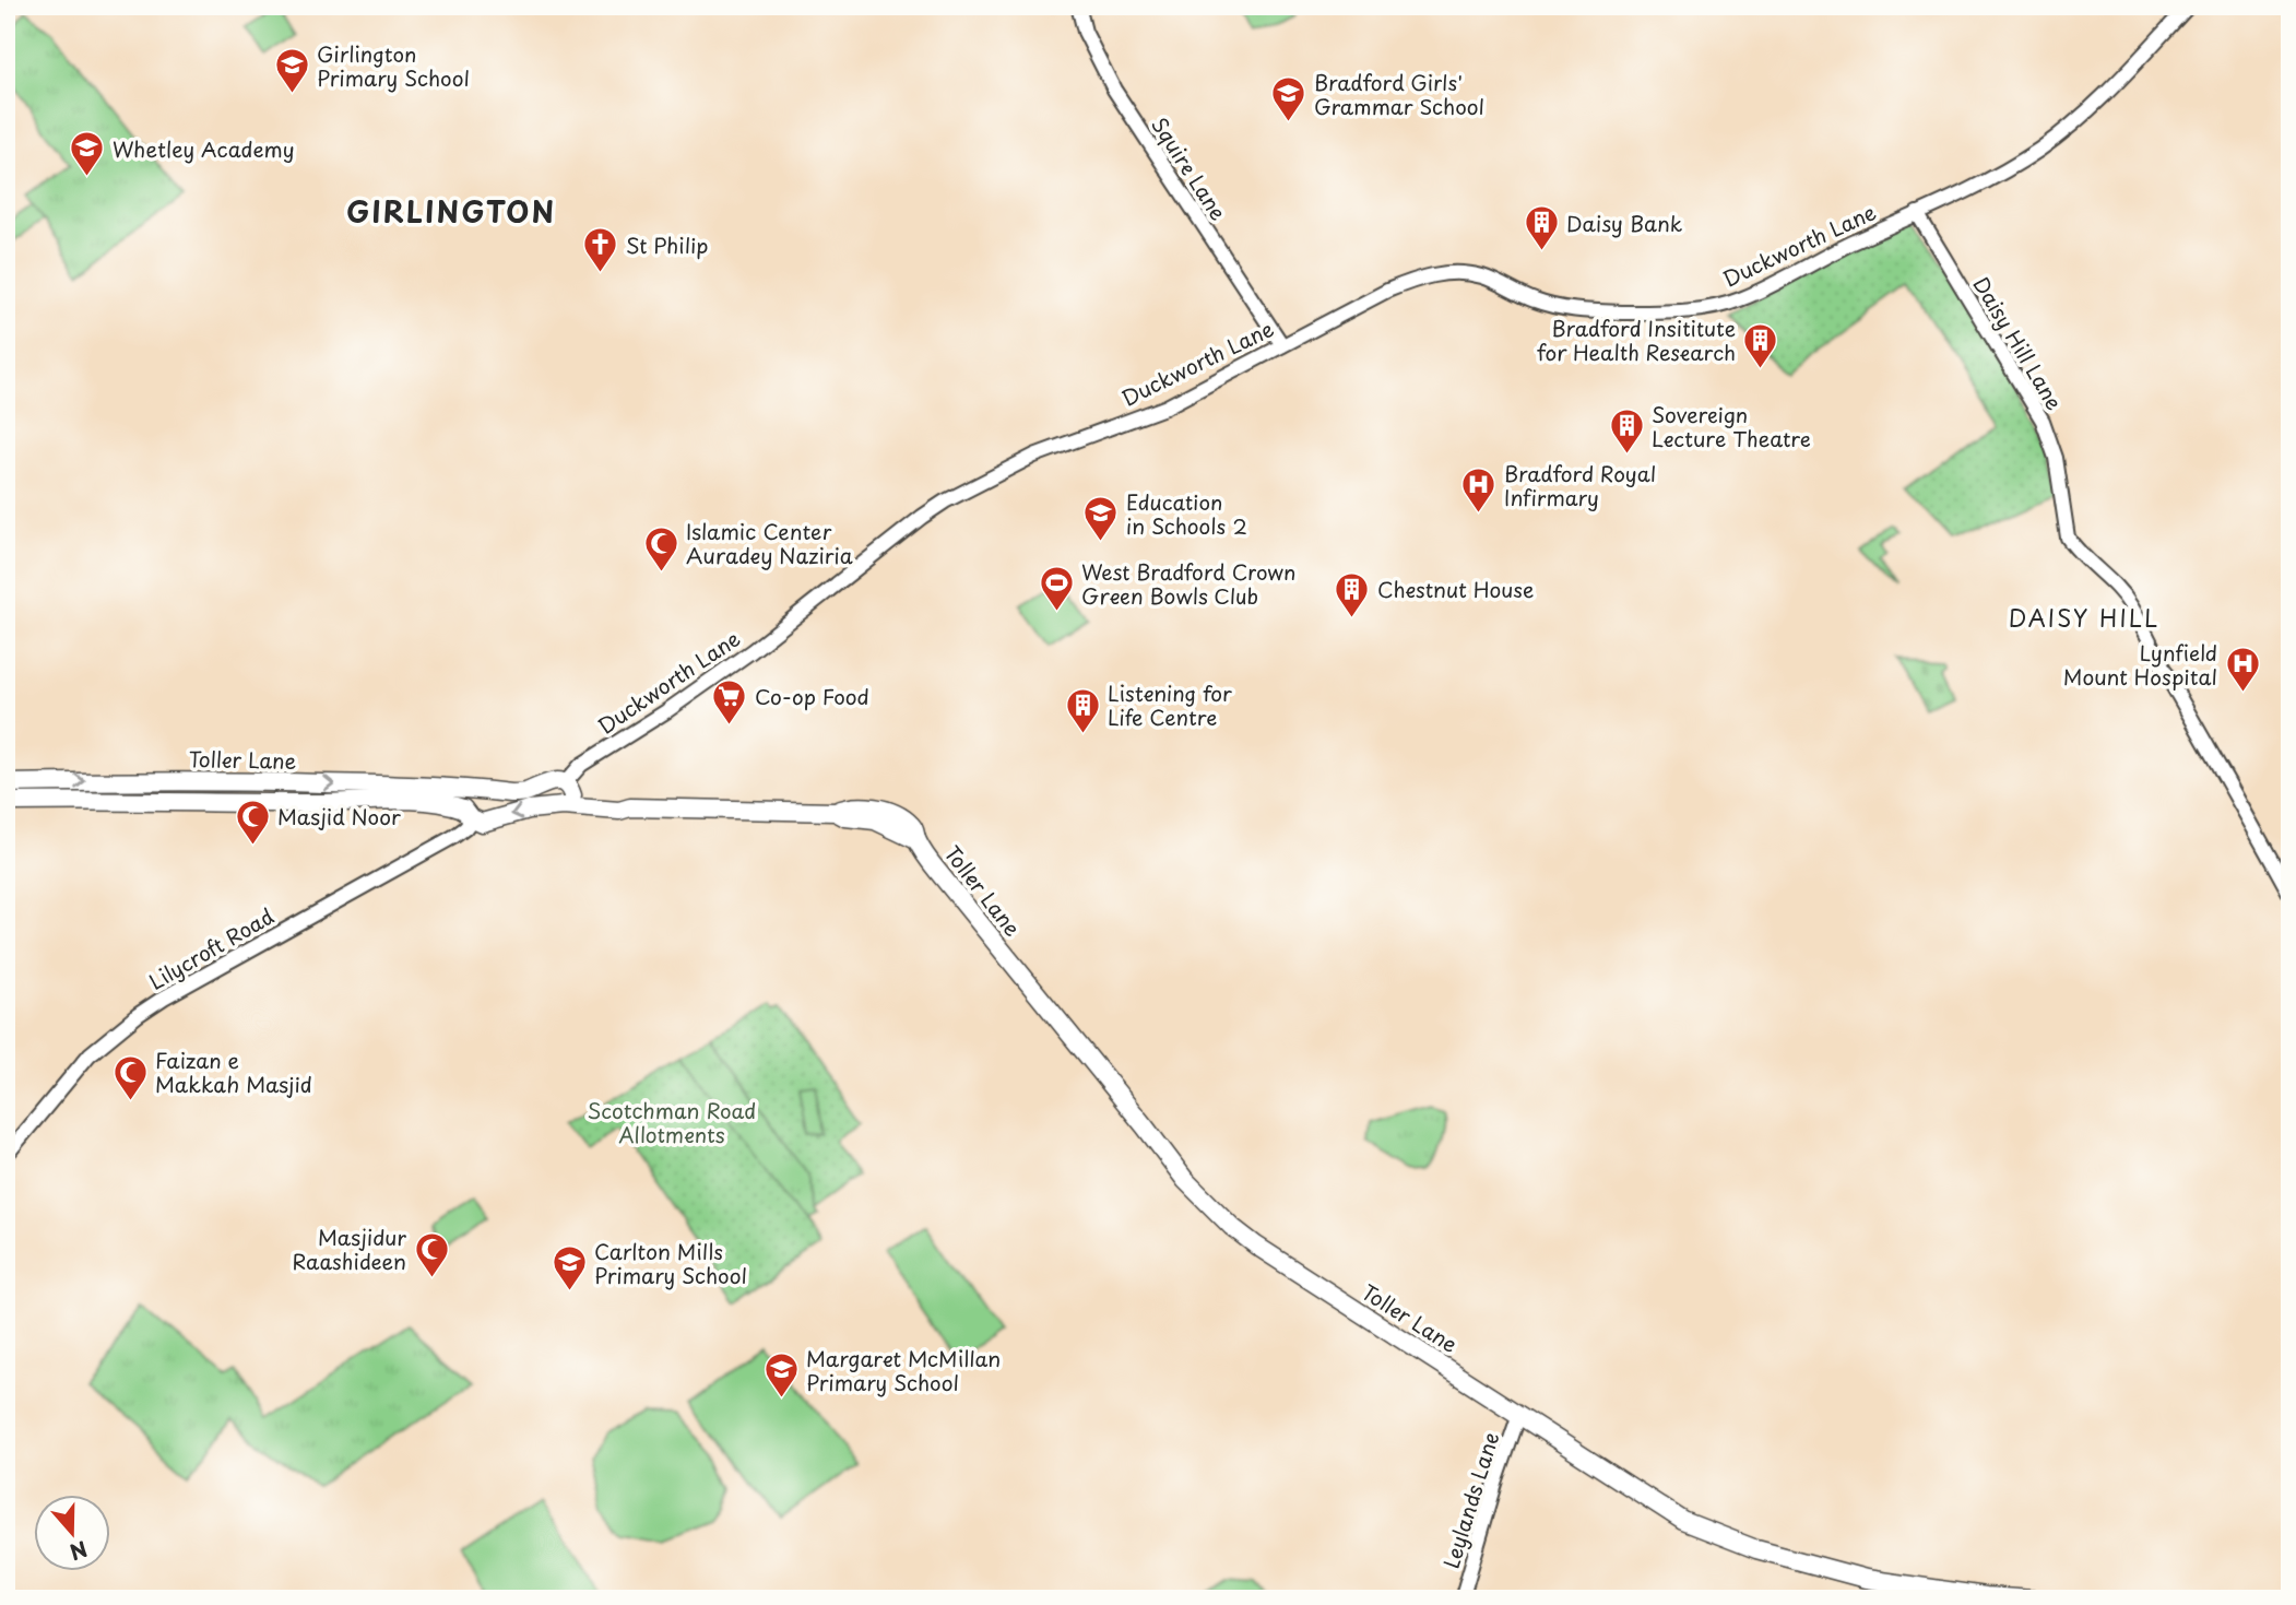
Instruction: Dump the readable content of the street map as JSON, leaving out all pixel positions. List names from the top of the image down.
{
  "streets": {
    "main road": ["Toller Lane"],
    "street": [
      "Squire Lane",
      "Duckworth Lane",
      "Daisy Hill Lane",
      "Lilycroft Road",
      "Leylands Lane"
    ]
  },
  "crossings": [
    ["Squire Lane", "Duckworth Lane"],
    ["Duckworth Lane", "Daisy Hill Lane"],
    ["Duckworth Lane", "Toller Lane"],
    ["Toller Lane", "Lilycroft Road"],
    ["Toller Lane", "Leylands Lane"]
  ],
  "districts": ["GIRLINGTON", "DAISY HILL"],
  "parks": ["Scotchman Road Allotments"],
  "places": {
    "school or university": [
      "Girlington Primary School",
      "Bradford Girls' Grammar School",
      "Whetley Academy",
      "Education in Schools 2",
      "Carlton Mills Primary School",
      "Margaret McMillan Primary School"
    ],
    "building": [
      "Daisy Bank",
      "Bradford Insititute for Health Research",
      "Sovereign Lecture Theatre",
      "Chestnut House",
      "Listening for Life Centre"
    ],
    "church": ["St Philip"],
    "hospital": ["Bradford Royal Infirmary", "Lynfield Mount Hospital"],
    "mosque": [
      "Islamic Center Auradey Naziria",
      "Masjid Noor",
      "Faizan e Makkah Masjid",
      "Masjidur Raashideen"
    ],
    "sports": ["West Bradford Crown Green Bowls Club"],
    "supermarket": ["Co-op Food"]
  },
  "north": "bottom"
}
